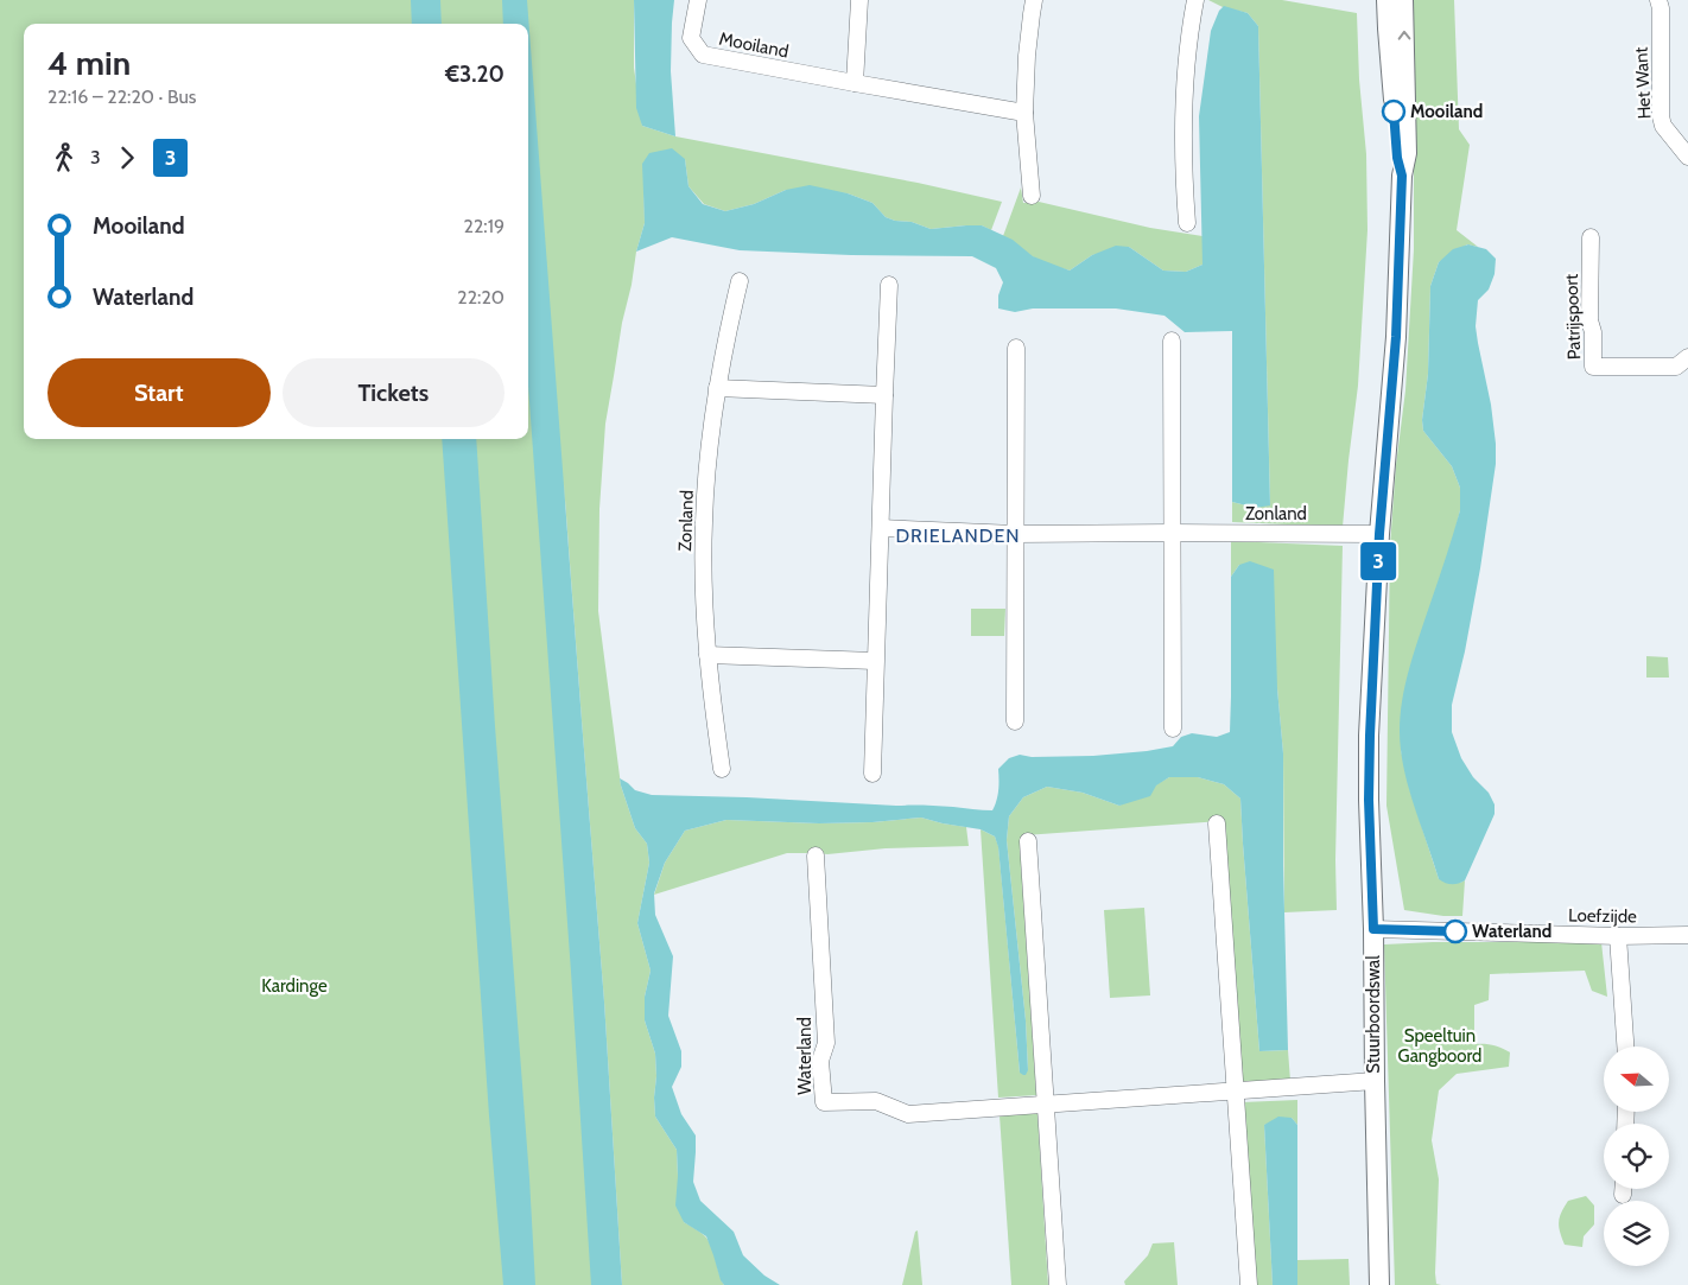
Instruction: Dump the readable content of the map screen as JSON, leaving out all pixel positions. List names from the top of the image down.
{
  "streets": {
    "street": [
      "Mooiland",
      "Het Want",
      "Patrijspoort",
      "Zonland",
      "Loefzijde",
      "Stuurboordswal",
      "Waterland"
    ]
  },
  "crossings": [
    ["Zonland", "Stuurboordswal"],
    ["Loefzijde", "Stuurboordswal"],
    ["Stuurboordswal", "Waterland"]
  ],
  "districts": ["DRIELANDEN"],
  "parks": ["Kardinge", "Speeltuin Gangboord"],
  "places": ["Mooiland", "Waterland"],
  "lines": ["bus line 3"],
  "north": "left",
  "page": {
    "on_map": "3",
    "heading": ["4 min", "22:16 – 22:20 · Bus", "€3.20"],
    "legs": ["3", "3"],
    "list": [
      {
        "name": "Mooiland",
        "value": "22:19"
      },
      {
        "name": "Waterland",
        "value": "22:20"
      }
    ],
    "buttons": ["Start", "Tickets"]
  }
}
